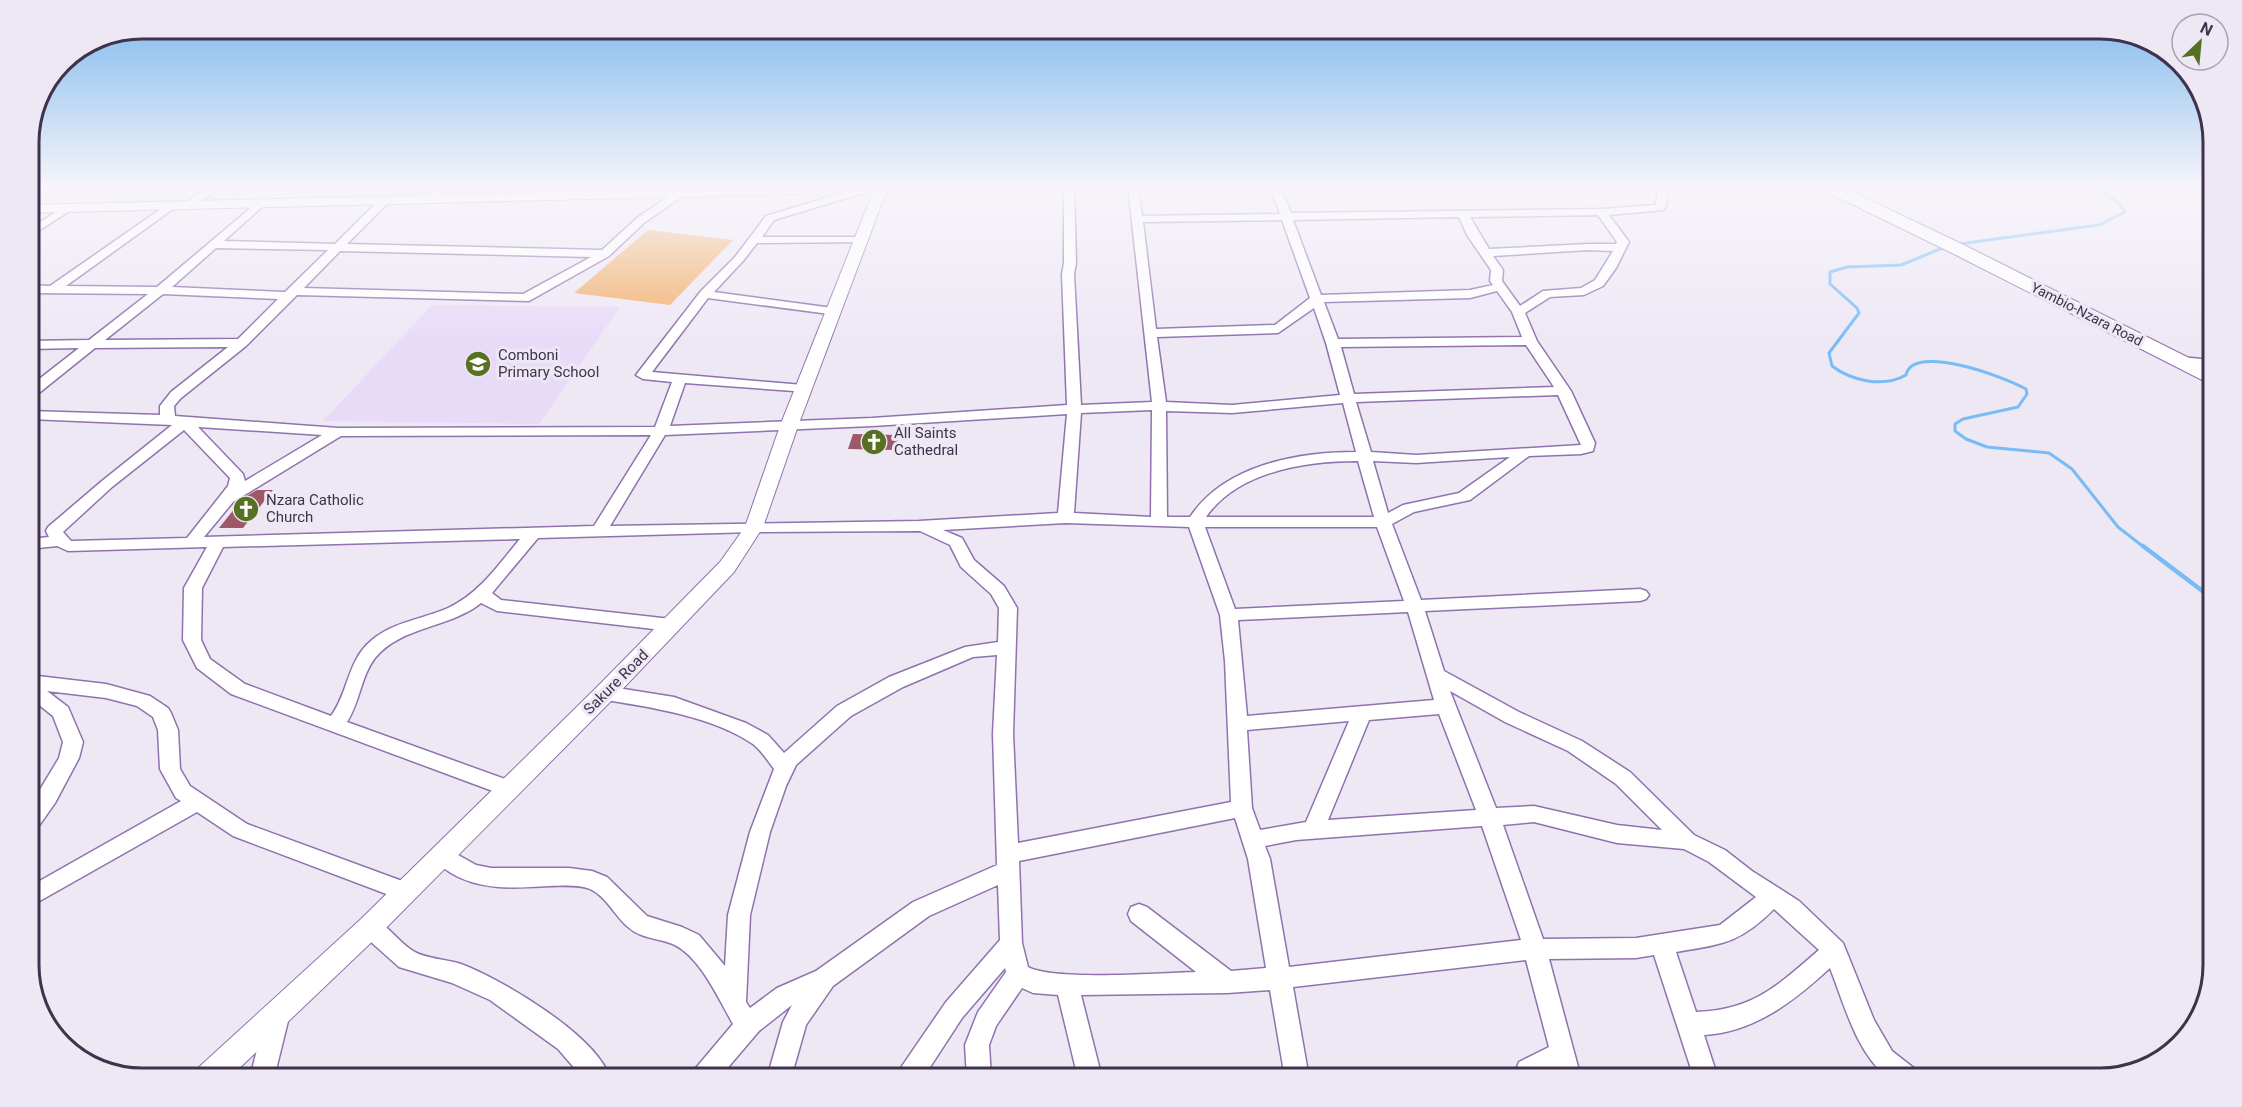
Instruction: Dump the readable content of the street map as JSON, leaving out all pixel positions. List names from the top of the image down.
{
  "streets": {
    "main road": ["Yambio-Nzara Road"],
    "street": ["Sakure Road"]
  },
  "places": {
    "school or university": ["Comboni Primary School"],
    "church": ["All Saints Cathedral", "Nzara Catholic Church"]
  },
  "north": "top right"
}
